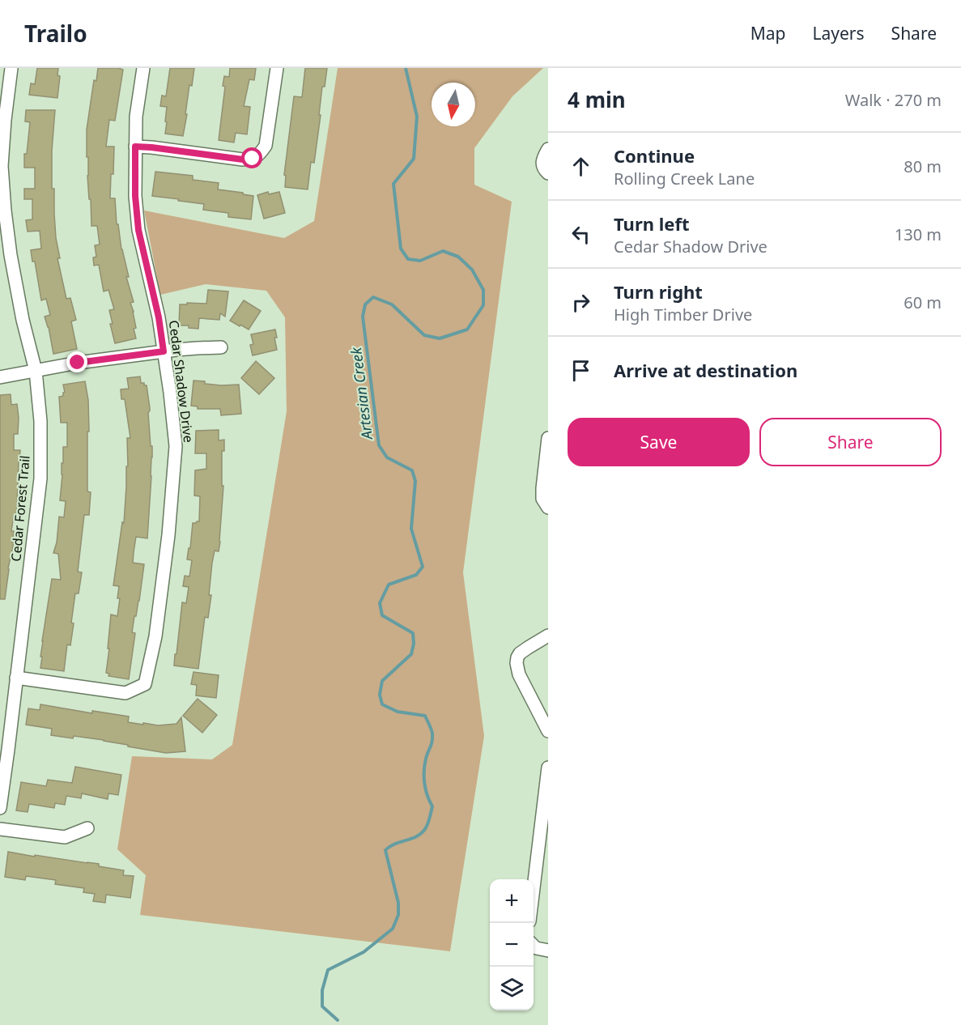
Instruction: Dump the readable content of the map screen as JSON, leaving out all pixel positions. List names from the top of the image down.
{
  "streets": {
    "street": ["Cedar Shadow Drive", "Cedar Forest Trail"]
  },
  "crossings": [
    ["Cedar Shadow Drive", "Cedar Forest Trail"]
  ],
  "water": ["Artesian Creek"],
  "north": "bottom",
  "page": {
    "header": "Trailo",
    "nav": ["Map", "Layers", "Share"],
    "heading": ["4 min", "Walk · 270 m"],
    "list": [
      ["Continue", "Rolling Creek Lane", "80 m"],
      ["Turn left", "Cedar Shadow Drive", "130 m"],
      ["Turn right", "High Timber Drive", "60 m"],
      "Arrive at destination"
    ],
    "buttons": ["Save", "Share"],
    "map_buttons": ["+", "−"]
  }
}
